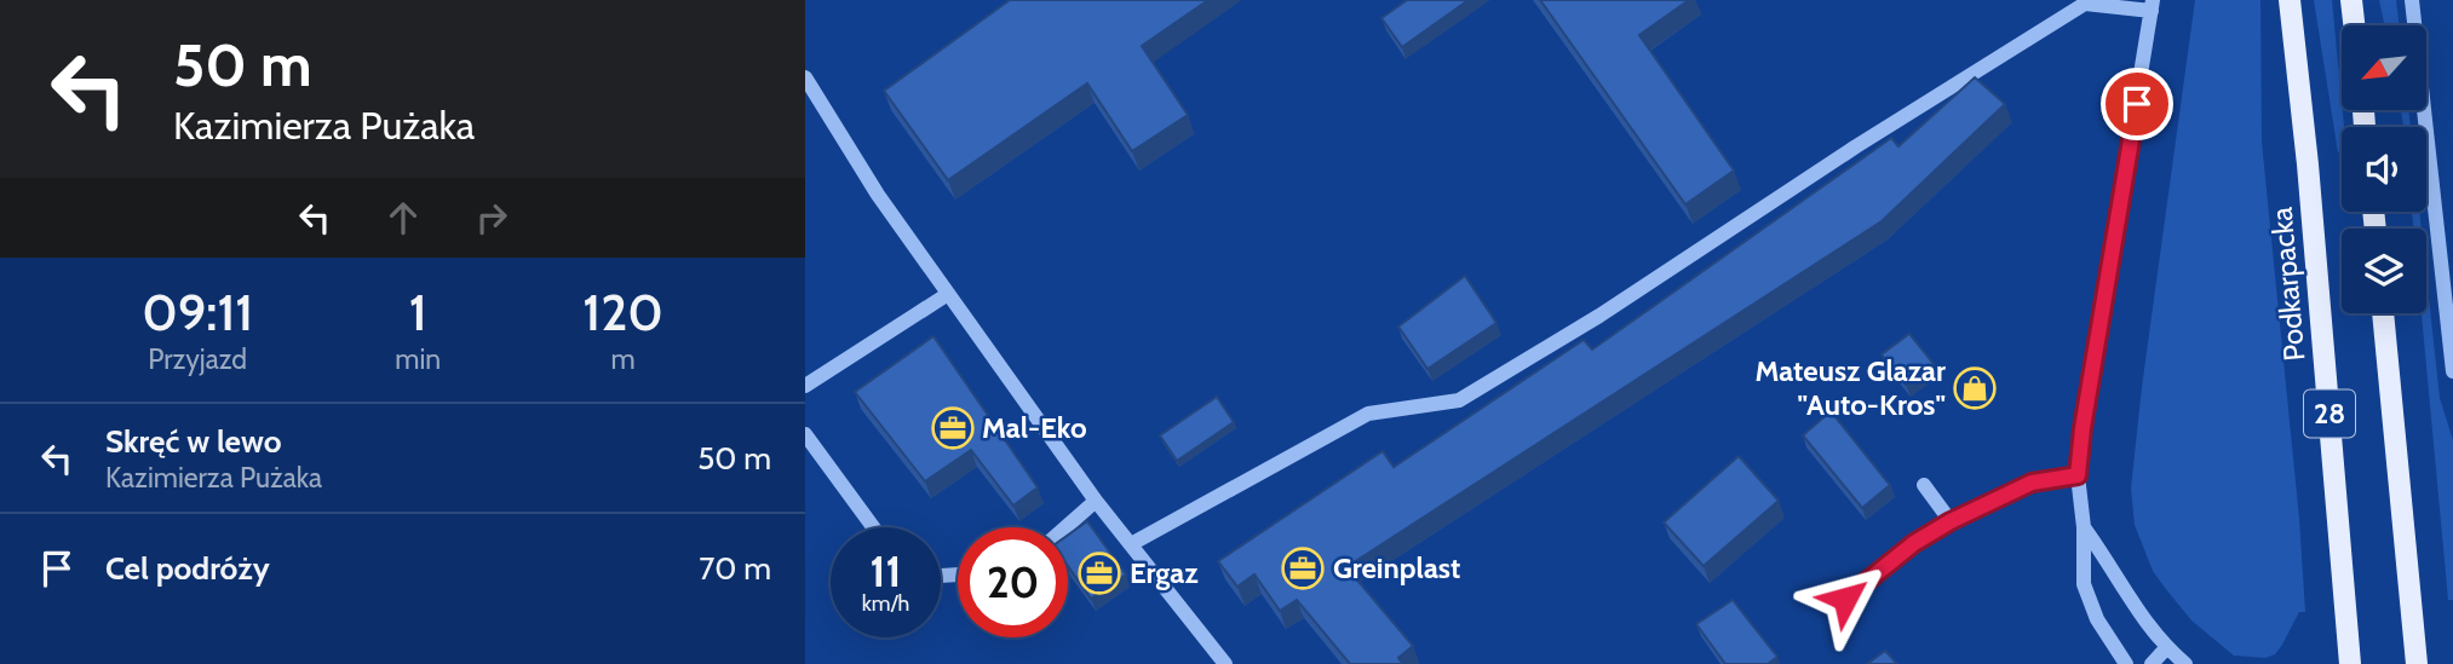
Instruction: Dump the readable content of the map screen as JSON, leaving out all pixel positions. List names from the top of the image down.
{
  "streets": {
    "main road": ["Podkarpacka", "28"]
  },
  "places": {
    "shop": ["Mateusz Glazar \"Auto-Kros\""],
    "office": ["Mal-Eko", "Greinplast", "Ergaz"]
  },
  "north": "bottom left",
  "page": {
    "turn": ["50 m", "Kazimierza Pużaka"],
    "eta": [
      "09:11",
      "Przyjazd",
      "1",
      "min",
      "120",
      "m"
    ],
    "list": [
      {
        "name": "Skręć w lewo",
        "note": "Kazimierza Pużaka",
        "value": "50 m"
      },
      {
        "name": "Cel podróży",
        "value": "70 m"
      }
    ],
    "speed": "11 km/h",
    "limit": "20"
  }
}
